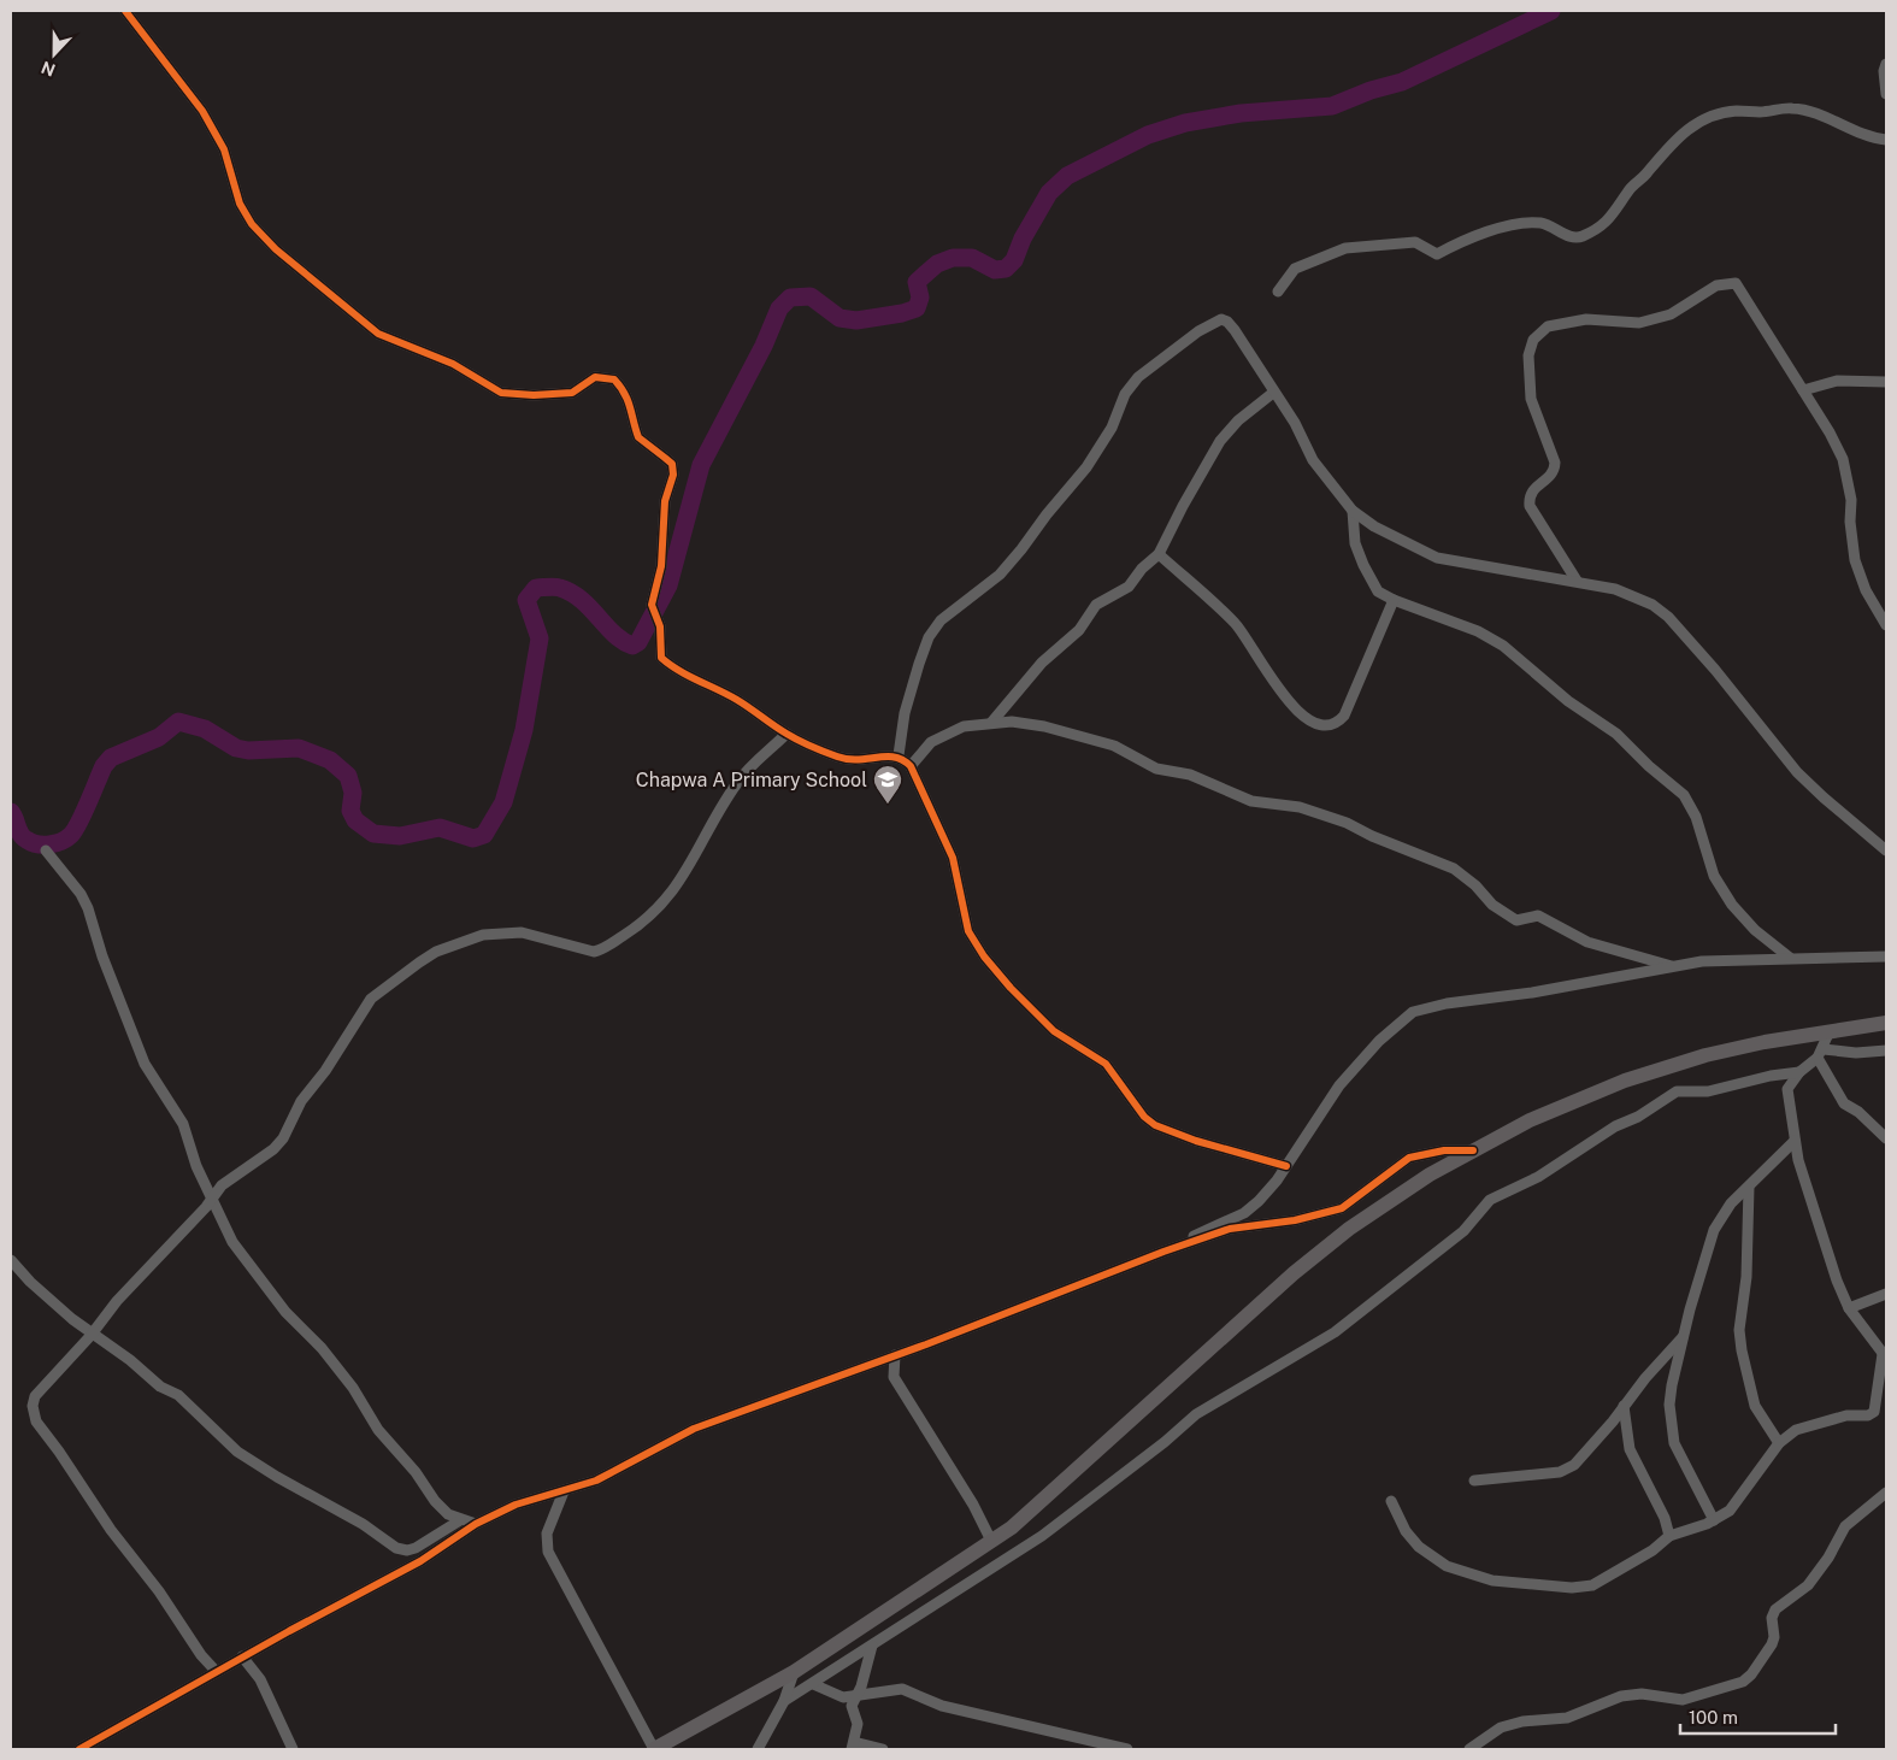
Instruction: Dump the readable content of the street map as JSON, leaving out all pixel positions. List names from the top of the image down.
{
  "places": {
    "school or university": ["Chapwa A Primary School"]
  },
  "scale_bar": "100 m",
  "north": "bottom"
}
